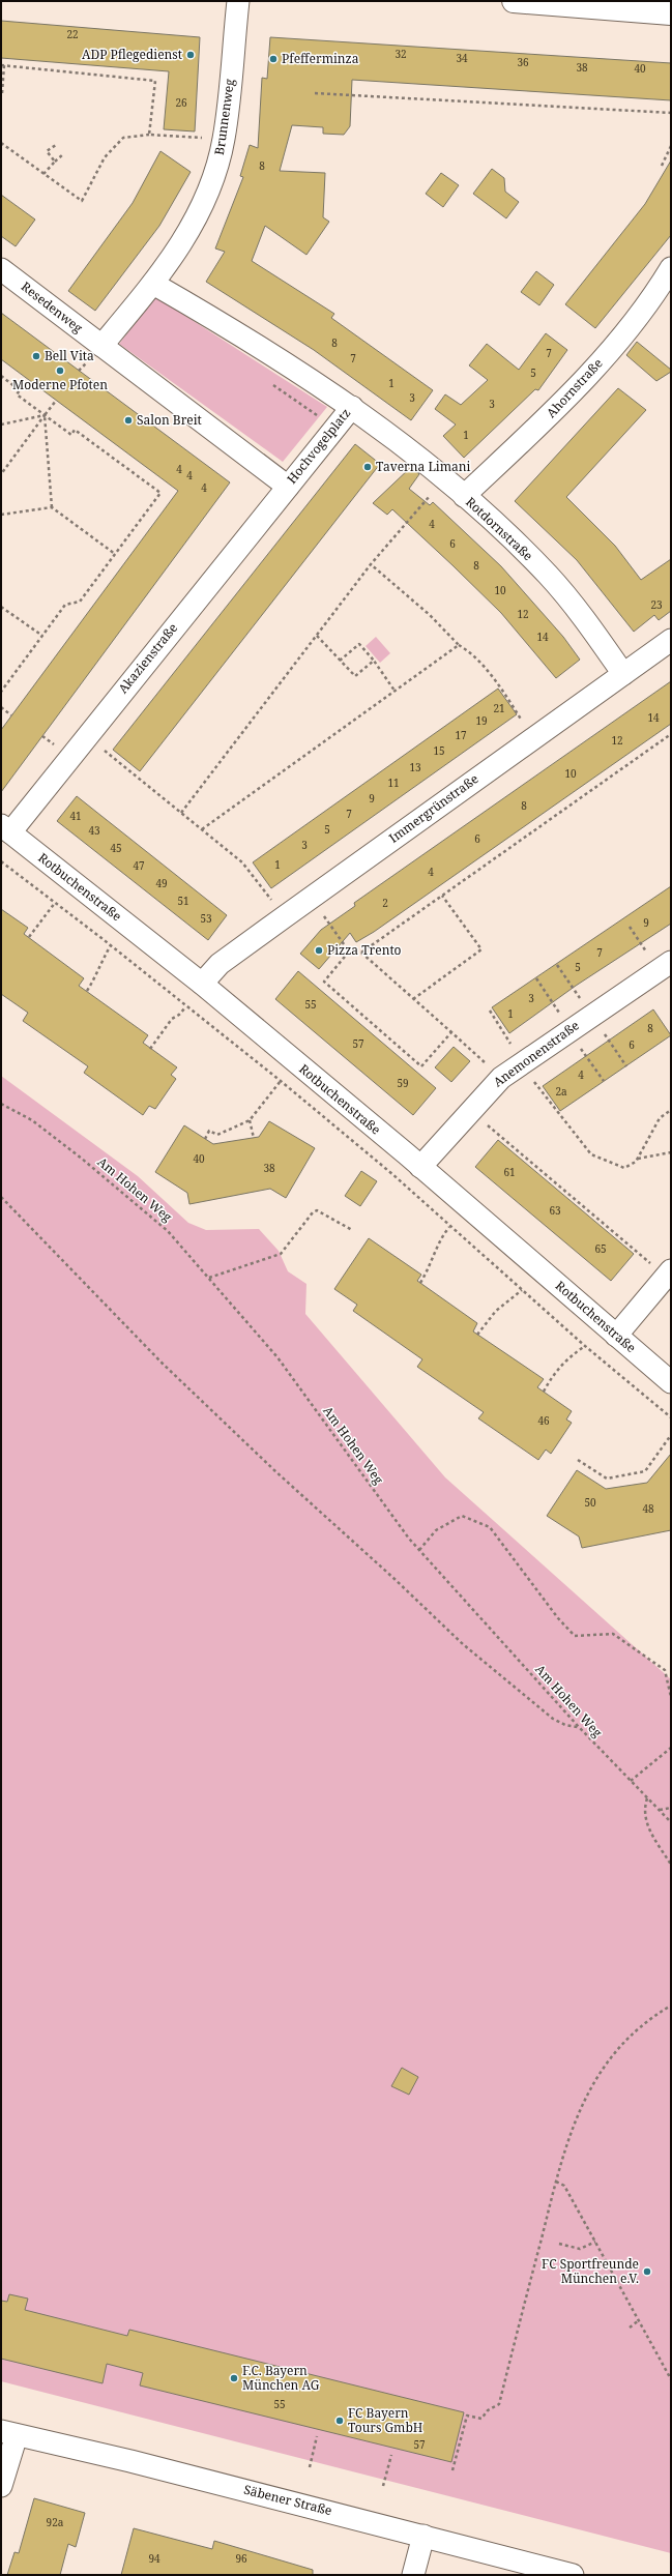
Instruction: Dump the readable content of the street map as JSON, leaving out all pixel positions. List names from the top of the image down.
{
  "streets": {
    "street": [
      "Brunnenweg",
      "Resedenweg",
      "Ahornstraße",
      "Hochvogelplatz",
      "Rotdornstraße",
      "Akazienstraße",
      "Immergrünstraße",
      "Rotbuchenstraße",
      "Anemonenstraße",
      "Säbener Straße"
    ],
    "path": ["Am Hohen Weg"]
  },
  "crossings": [
    ["Brunnenweg", "Resedenweg"],
    ["Brunnenweg", "Hochvogelplatz"],
    ["Resedenweg", "Hochvogelplatz"],
    ["Ahornstraße", "Rotdornstraße"],
    ["Hochvogelplatz", "Rotdornstraße"],
    ["Hochvogelplatz", "Akazienstraße"],
    ["Rotdornstraße", "Immergrünstraße"],
    ["Akazienstraße", "Rotbuchenstraße"],
    ["Immergrünstraße", "Rotbuchenstraße"],
    ["Rotbuchenstraße", "Anemonenstraße"]
  ],
  "places": [
    "ADP Pflegedienst",
    "Pfefferminza",
    "Bell Vita",
    "Moderne Pfoten",
    "Salon Breit",
    "Taverna Limani",
    "Pizza Trento",
    "FC Sportfreunde München e.V.",
    "F.C. Bayern München AG",
    "FC Bayern Tours GmbH"
  ],
  "house_numbers": [
    "22",
    "32",
    "34",
    "36",
    "38",
    "40",
    "26",
    "8",
    "8",
    "7",
    "7",
    "5",
    "1",
    "3",
    "3",
    "1",
    "4",
    "4",
    "4",
    "4",
    "6",
    "8",
    "10",
    "23",
    "12",
    "14",
    "21",
    "14",
    "19",
    "17",
    "12",
    "15",
    "13",
    "10",
    "11",
    "9",
    "8",
    "7",
    "41",
    "5",
    "43",
    "6",
    "3",
    "45",
    "1",
    "47",
    "4",
    "49",
    "51",
    "2",
    "53",
    "9",
    "7",
    "5",
    "3",
    "55",
    "1",
    "8",
    "57",
    "6",
    "4",
    "59",
    "2a",
    "40",
    "38",
    "61",
    "63",
    "65",
    "46",
    "50",
    "48",
    "55",
    "57",
    "92a",
    "94",
    "96"
  ]
}
